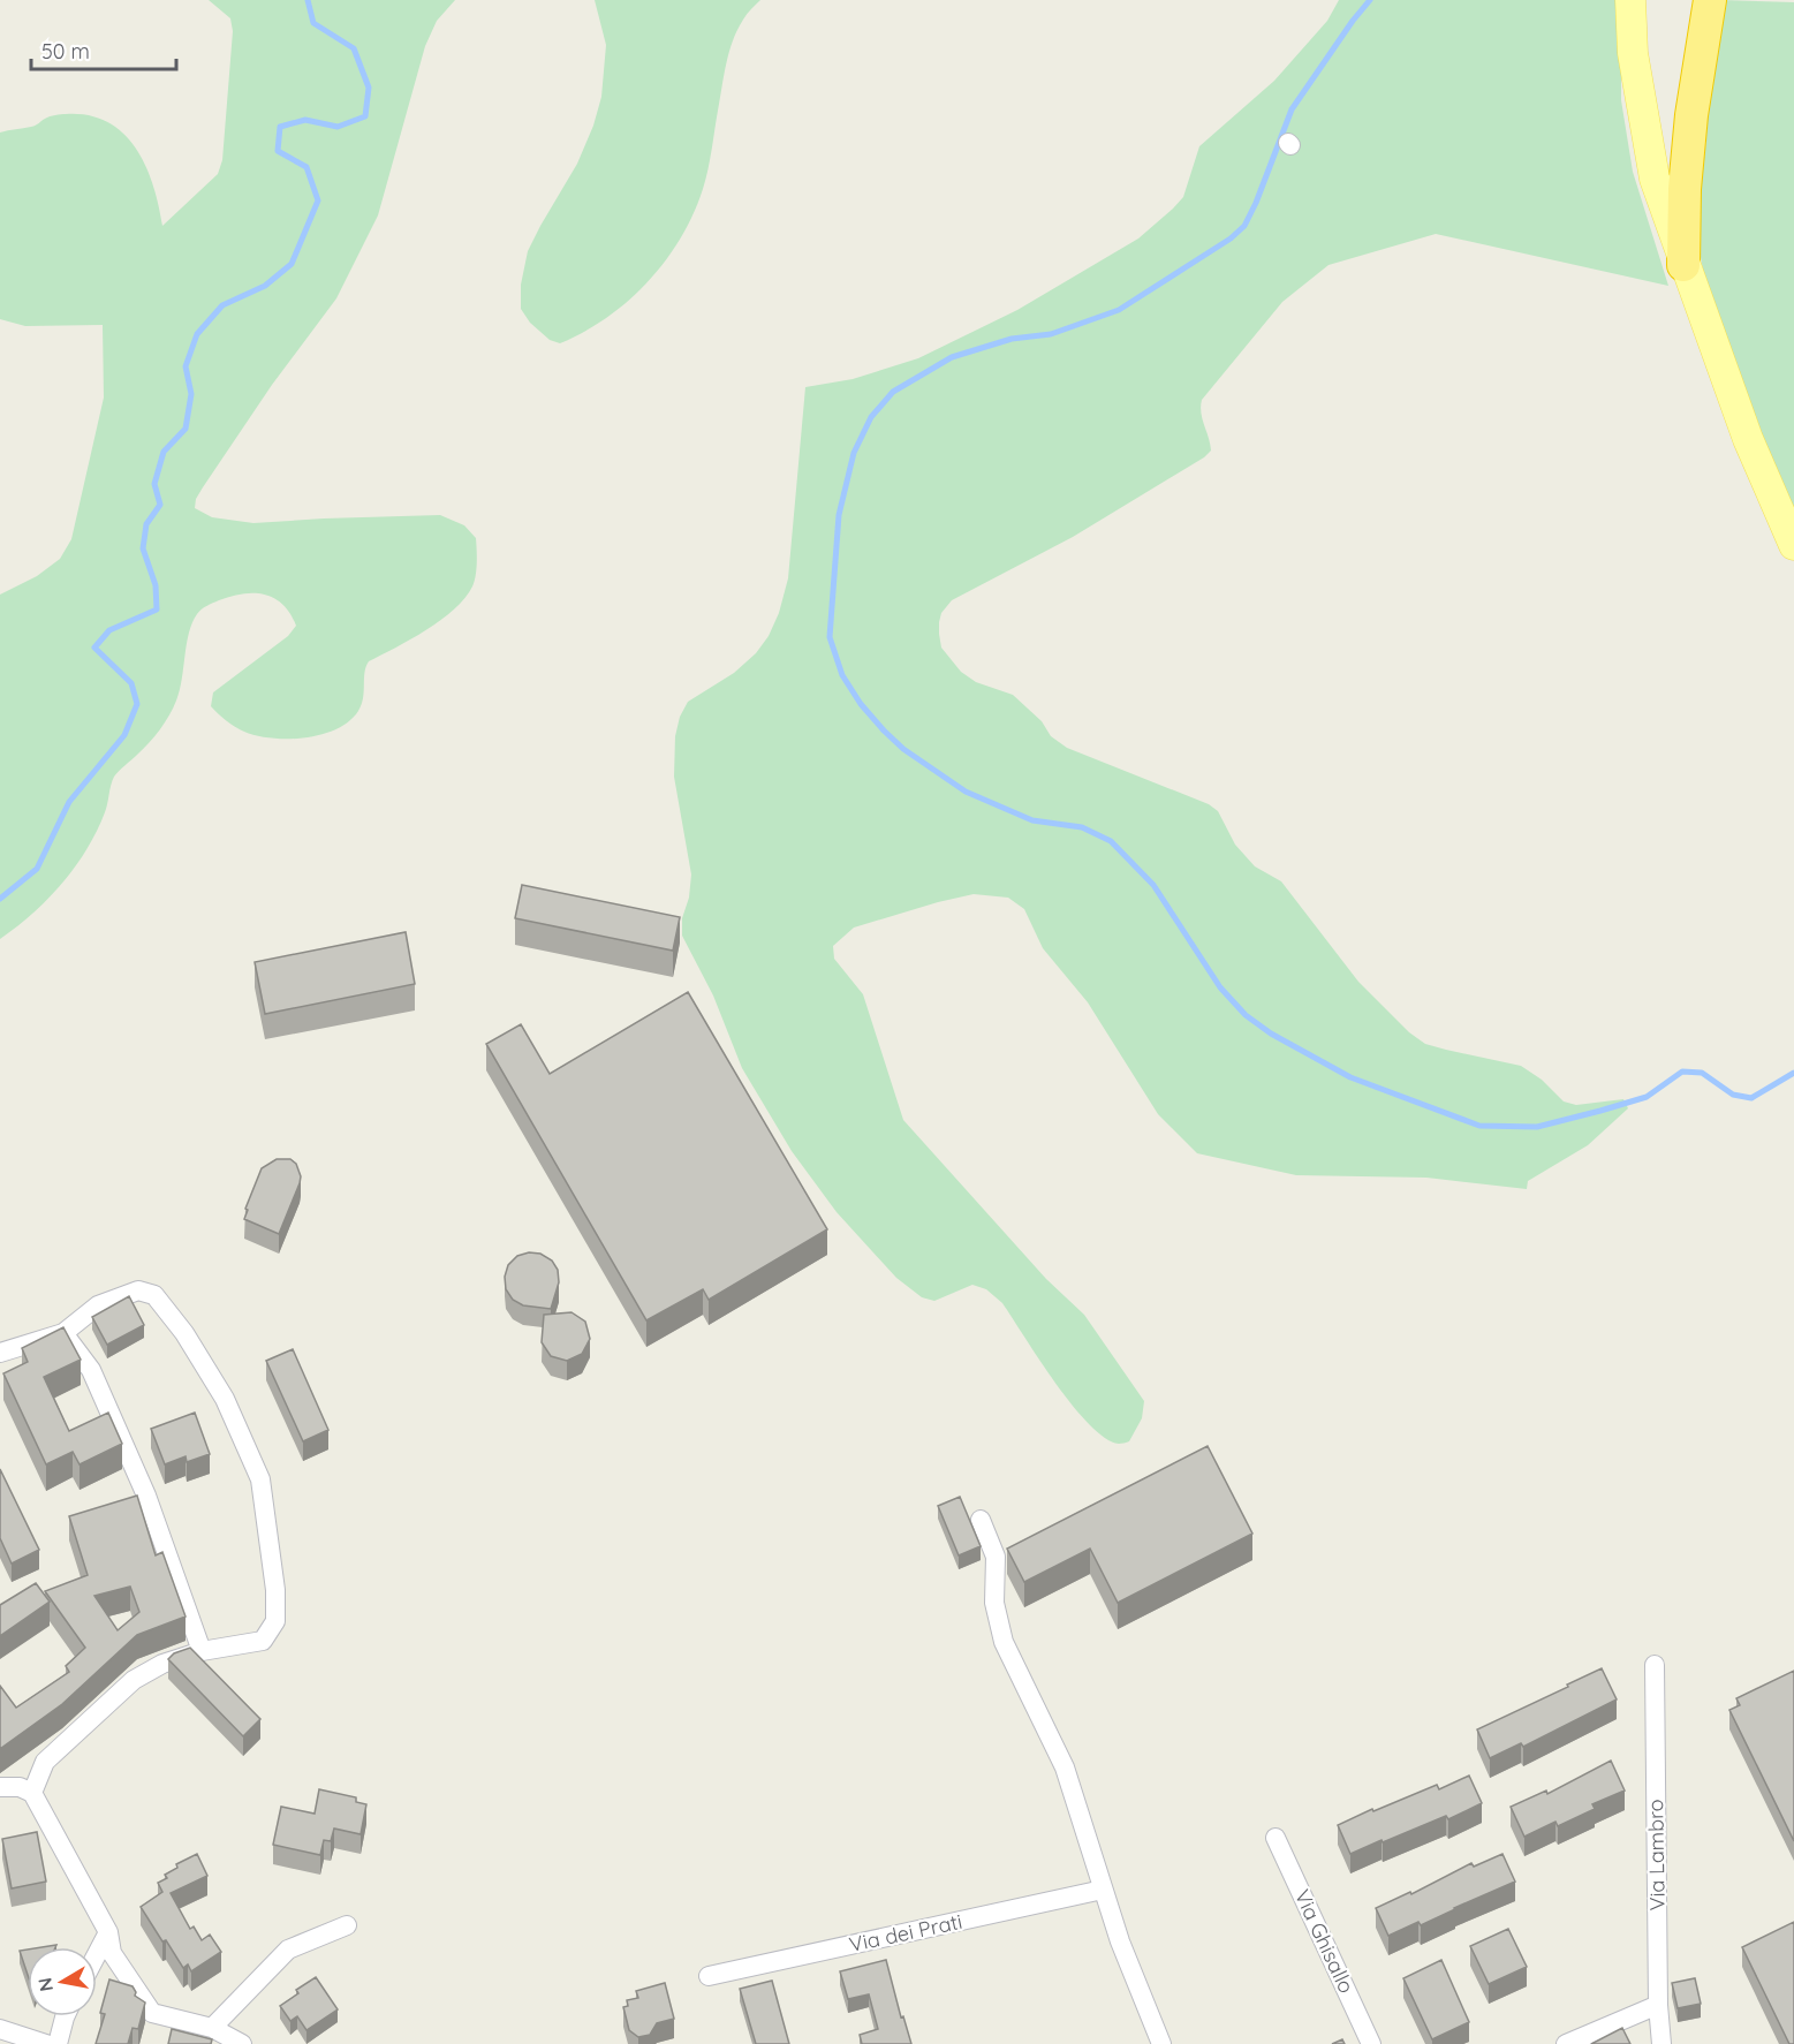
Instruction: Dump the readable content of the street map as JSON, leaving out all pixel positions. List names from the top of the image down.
{
  "streets": {
    "street": ["Via Lambro", "Via dei Prati", "Via Ghisallo"]
  },
  "scale_bar": "50 m",
  "north": "left"
}
